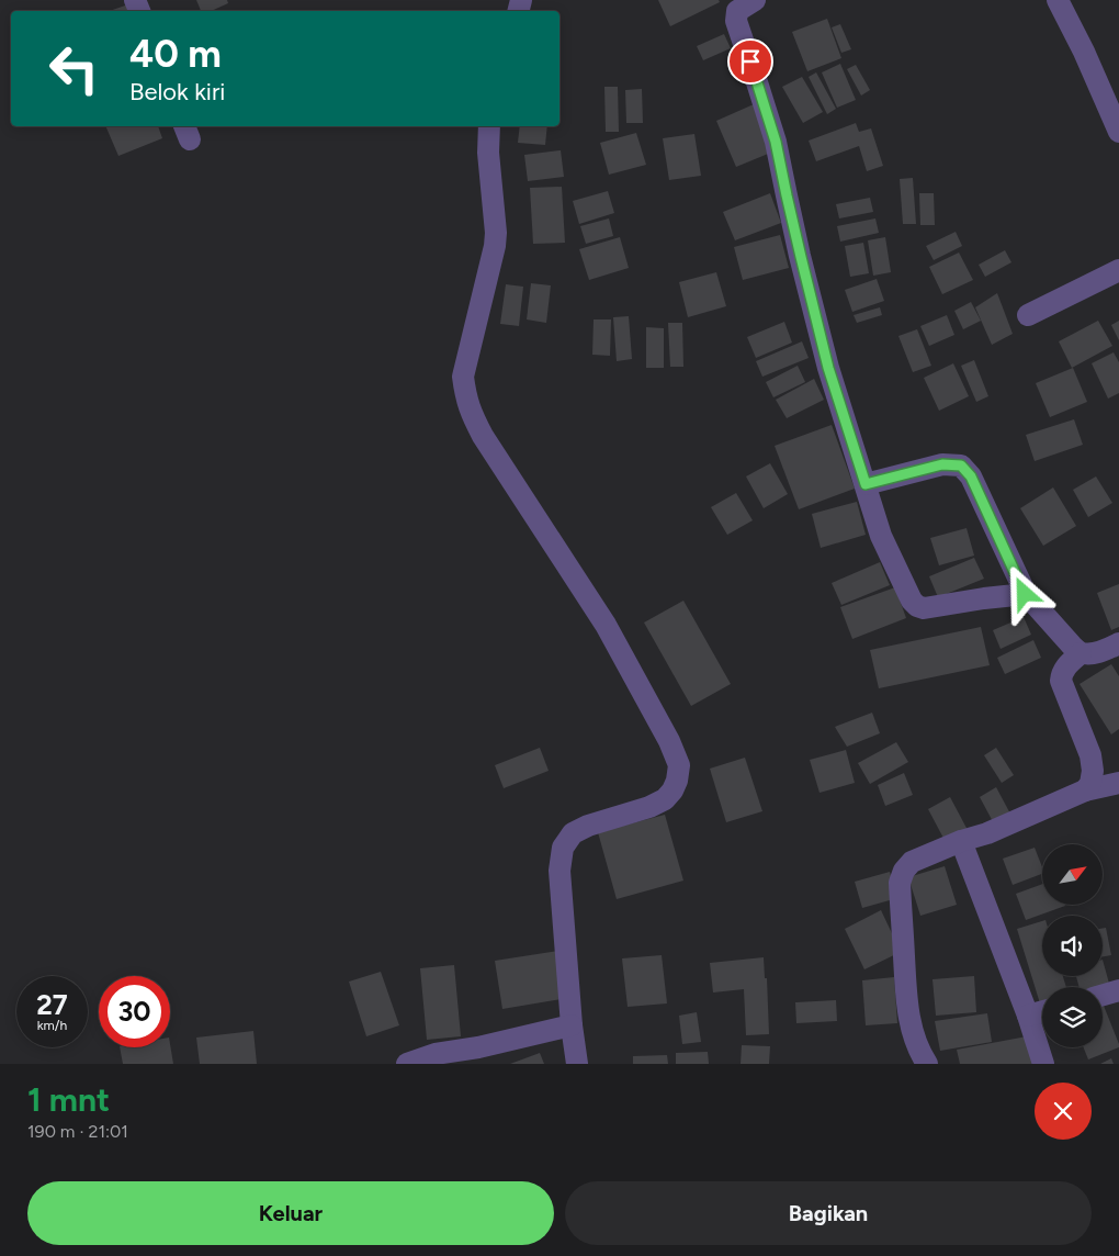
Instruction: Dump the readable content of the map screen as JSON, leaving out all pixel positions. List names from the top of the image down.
{
  "north": "top right",
  "page": {
    "turn": ["40 m", "Belok kiri"],
    "speed": "27 km/h",
    "limit": "30",
    "heading": ["1 mnt", "190 m · 21:01"],
    "buttons": ["Keluar", "Bagikan"]
  }
}
